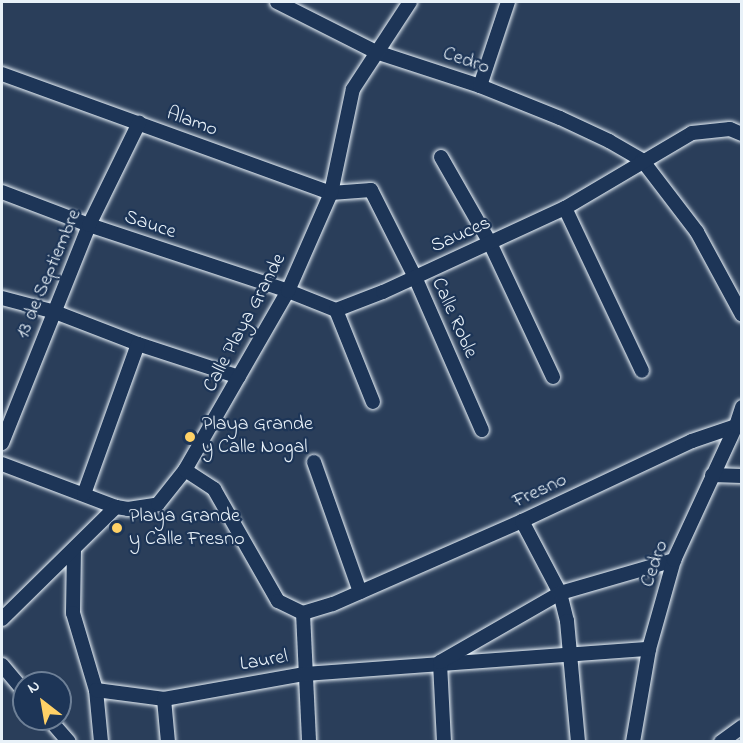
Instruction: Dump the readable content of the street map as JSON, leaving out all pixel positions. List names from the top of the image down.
{
  "streets": {
    "street": [
      "Cedro",
      "Alamo",
      "Sauce",
      "Sauces",
      "13 de Septiembre",
      "Calle Roble",
      "Calle Playa Grande",
      "Fresno",
      "Laurel"
    ]
  },
  "crossings": [
    ["Cedro", "Sauces"],
    ["Cedro", "Calle Playa Grande"],
    ["Cedro", "Fresno"],
    ["Cedro", "Laurel"],
    ["Alamo", "13 de Septiembre"],
    ["Alamo", "Calle Roble"],
    ["Alamo", "Calle Playa Grande"],
    ["Sauce", "13 de Septiembre"],
    ["Sauce", "Calle Playa Grande"],
    ["Sauces", "Calle Roble"]
  ],
  "places": ["Playa Grande y Calle Nogal", "Playa Grande y Calle Fresno"],
  "north": "top left"
}
